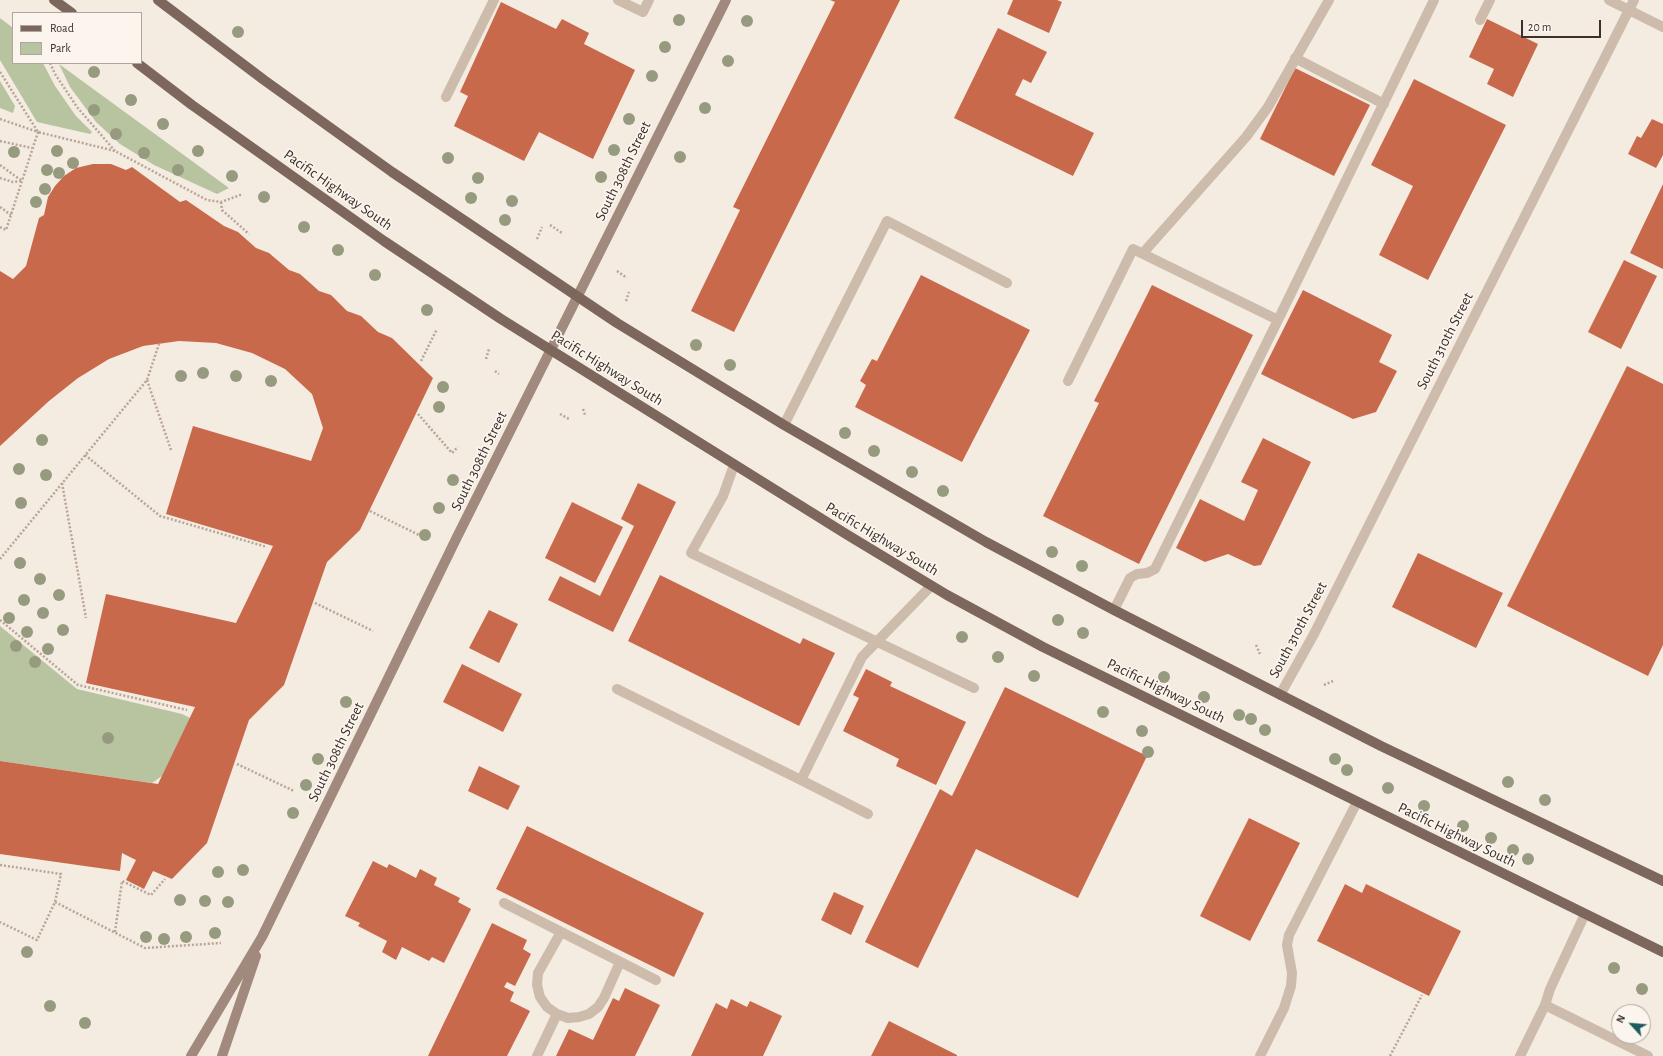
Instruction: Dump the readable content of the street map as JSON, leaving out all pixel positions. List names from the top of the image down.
{
  "streets": {
    "main road": ["Pacific Highway South"],
    "street": ["South 308th Street", "South 310th Street"]
  },
  "crossings": [
    ["South 308th Street", "Pacific Highway South"]
  ],
  "legend": ["Road", "Park"],
  "scale_bar": "20 m",
  "north": "top left"
}
